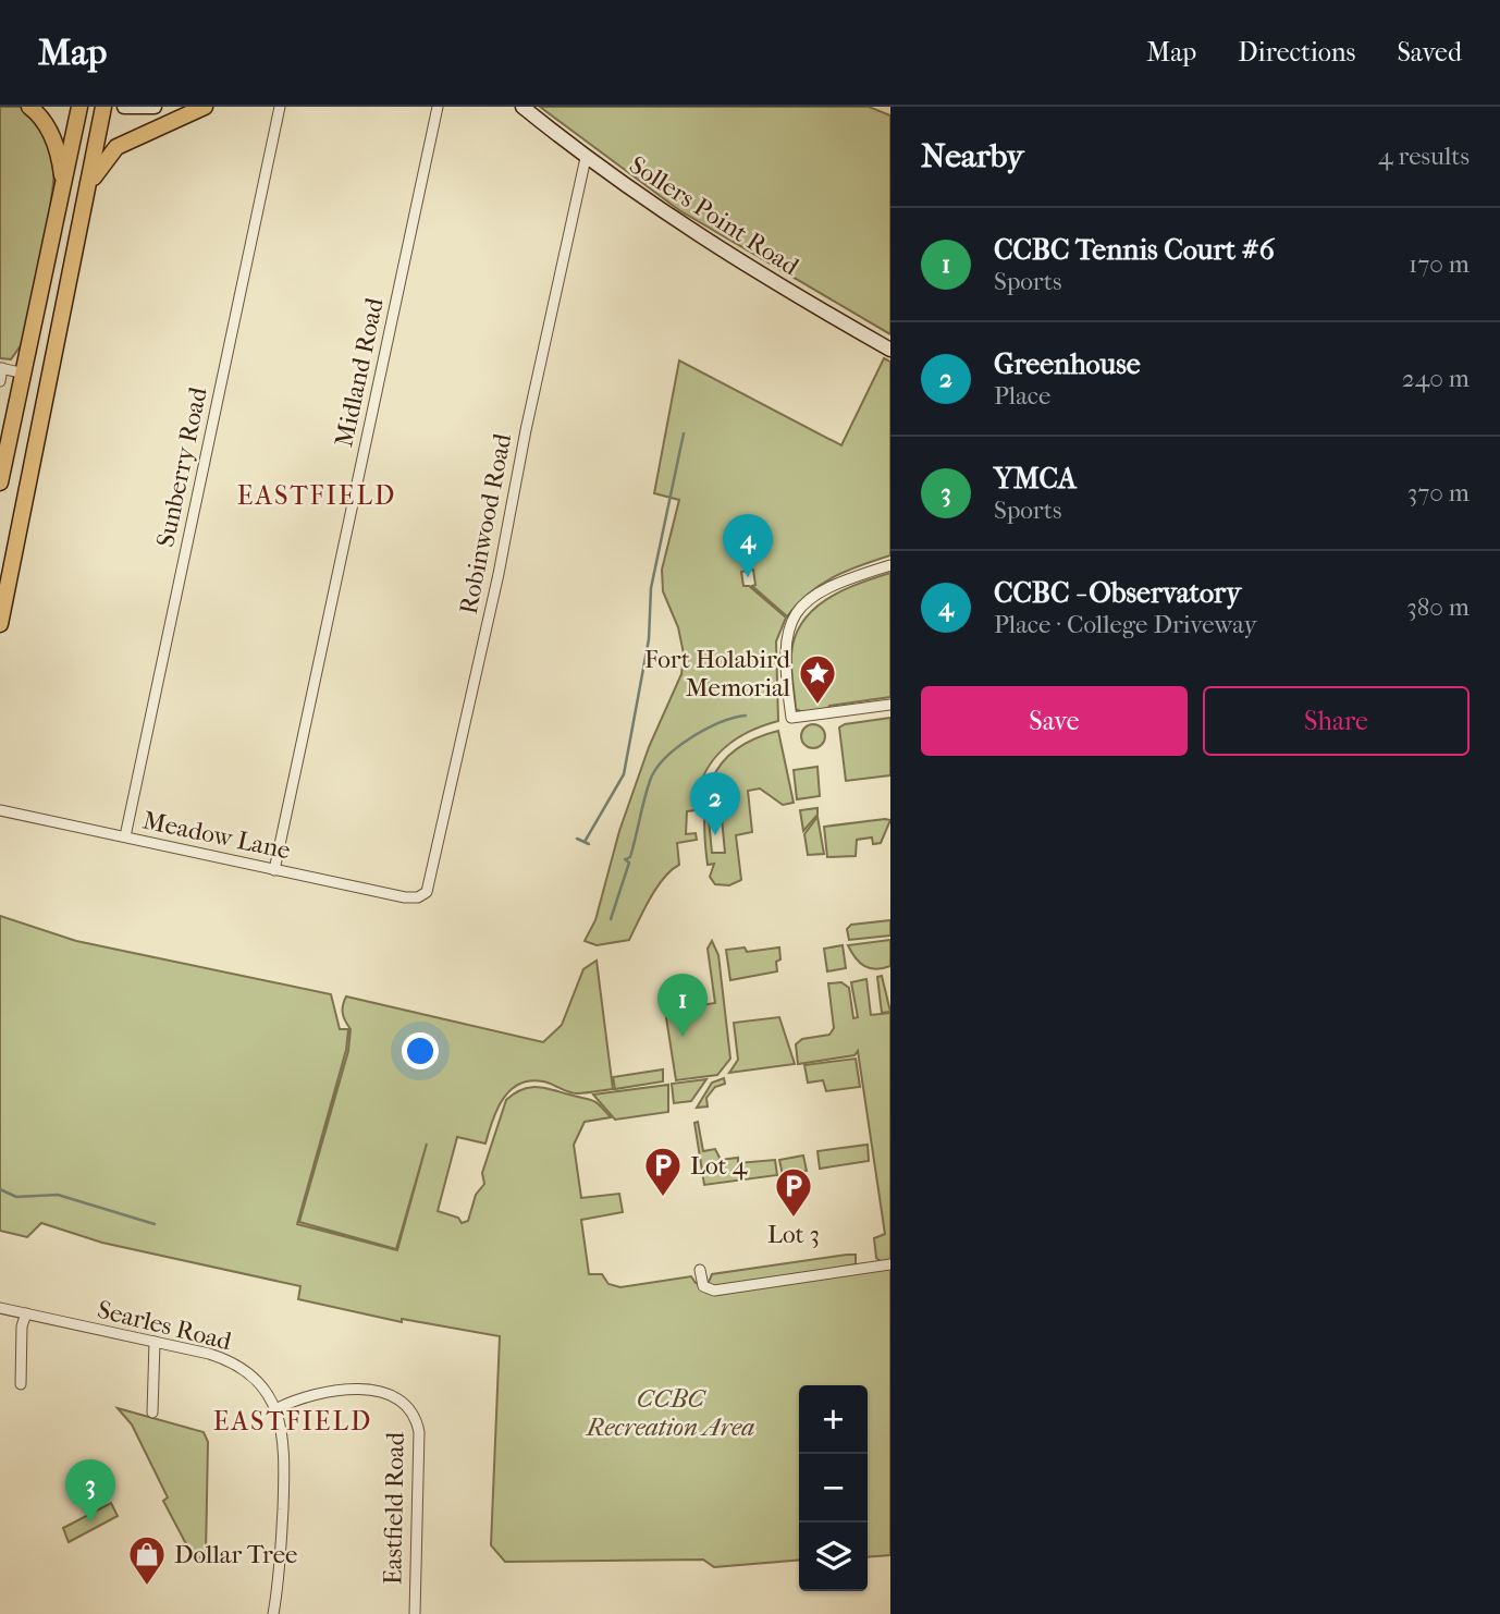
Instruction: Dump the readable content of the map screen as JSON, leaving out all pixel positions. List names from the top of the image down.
{
  "streets": {
    "street": [
      "Sollers Point Road",
      "Midland Road",
      "Sunberry Road",
      "Robinwood Road",
      "Meadow Lane",
      "Searles Road",
      "Eastfield Road"
    ]
  },
  "crossings": [
    ["Sollers Point Road", "Robinwood Road"],
    ["Midland Road", "Meadow Lane"],
    ["Sunberry Road", "Meadow Lane"],
    ["Robinwood Road", "Meadow Lane"],
    ["Searles Road", "Eastfield Road"]
  ],
  "districts": ["EASTFIELD", "EASTFIELD"],
  "parks": ["CCBC Recreation Area"],
  "places": {
    "place": ["Fort Holabird Memorial"],
    "parking": ["Lot 4", "Lot 3"],
    "shop": ["Dollar Tree"]
  },
  "page": {
    "header": "Map",
    "nav": ["Map", "Directions", "Saved"],
    "heading": ["Nearby", "4 results"],
    "list": [
      {
        "mark": "1",
        "name": "CCBC Tennis Court #6",
        "note": "Sports",
        "value": "170 m"
      },
      {
        "mark": "2",
        "name": "Greenhouse",
        "note": "Place",
        "value": "240 m"
      },
      {
        "mark": "3",
        "name": "YMCA",
        "note": "Sports",
        "value": "370 m"
      },
      {
        "mark": "4",
        "name": "CCBC - Observatory",
        "note": "Place · College Driveway",
        "value": "380 m"
      }
    ],
    "pins": [
      "4",
      "2",
      "1",
      "3"
    ],
    "buttons": ["Save", "Share"],
    "map_buttons": ["+", "−"]
  }
}
